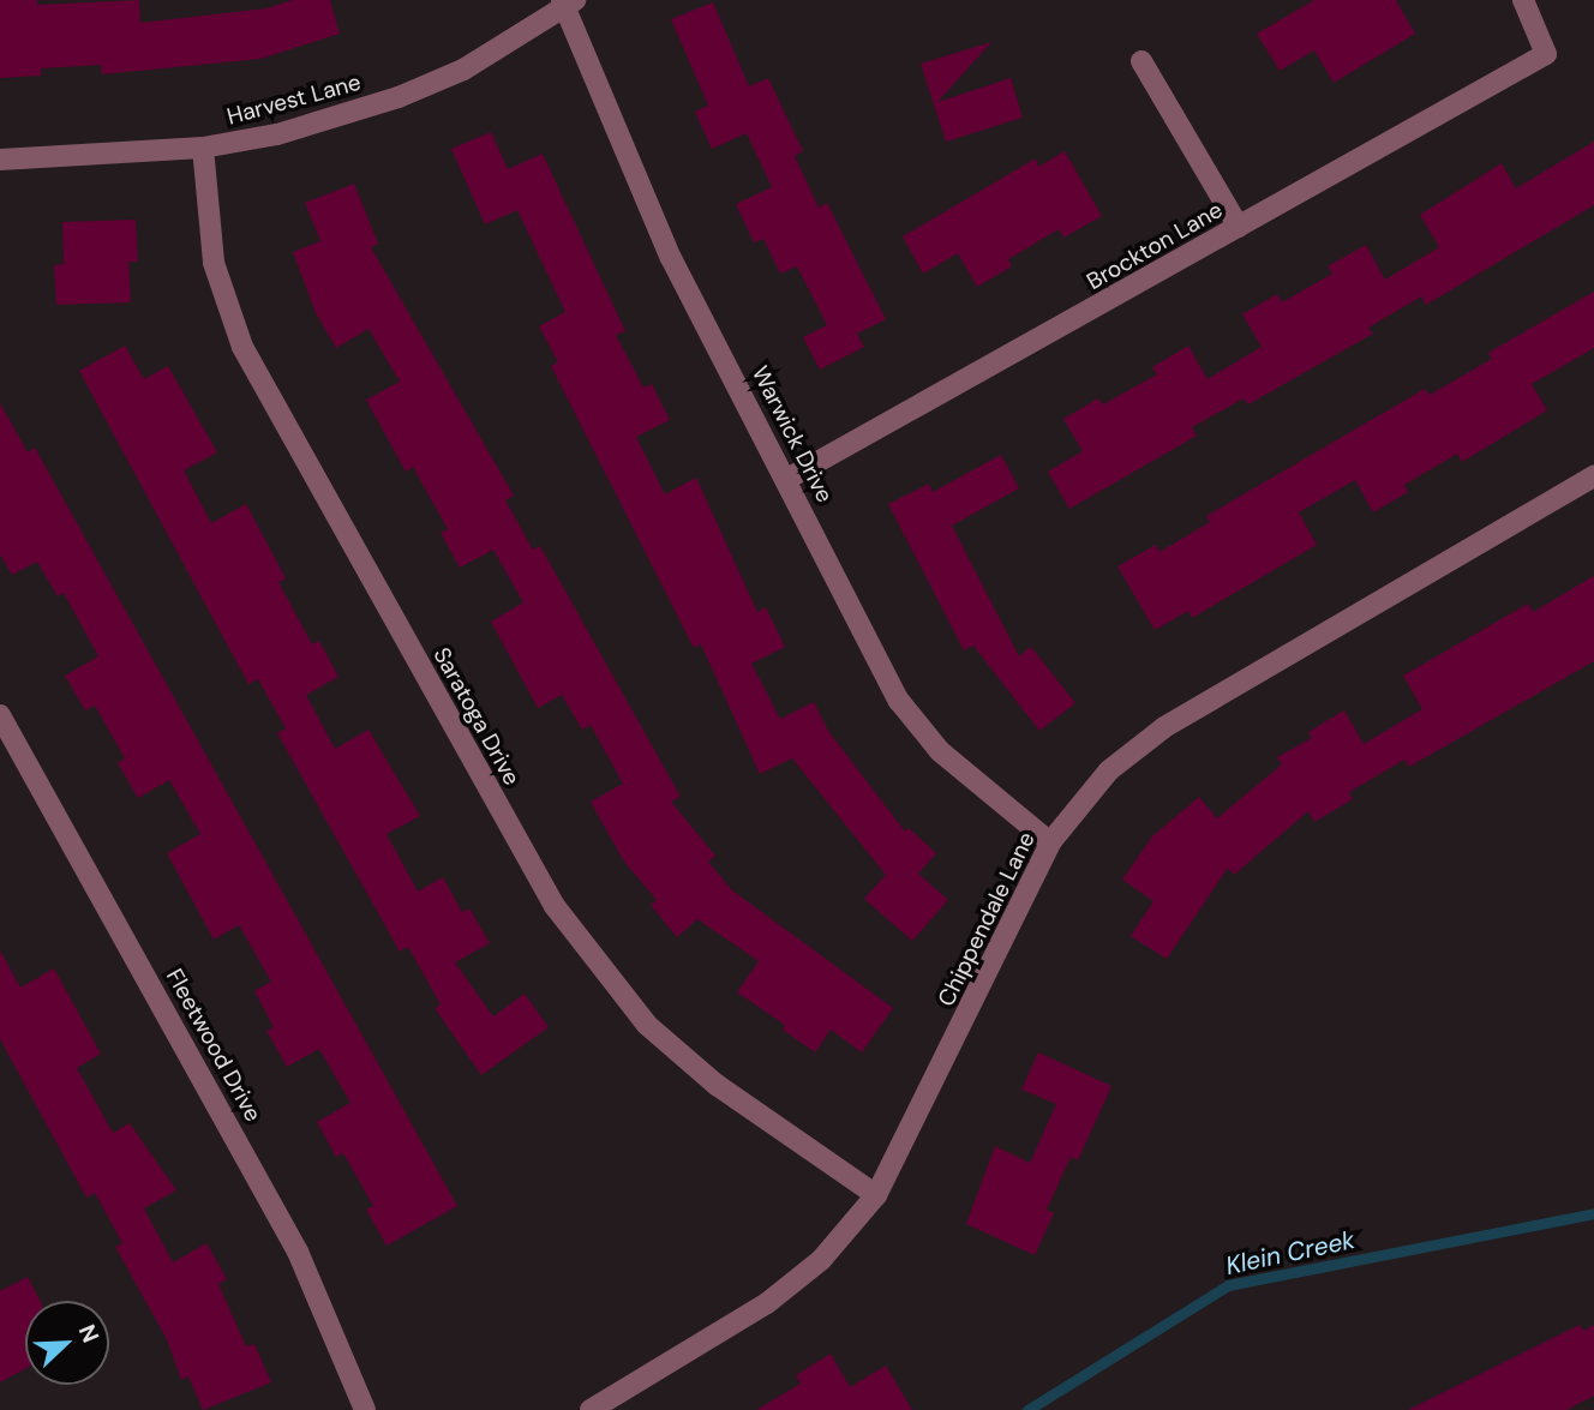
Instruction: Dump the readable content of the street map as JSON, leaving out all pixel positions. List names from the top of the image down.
{
  "streets": {
    "street": [
      "Harvest Lane",
      "Brockton Lane",
      "Warwick Drive",
      "Saratoga Drive",
      "Chippendale Lane",
      "Fleetwood Drive"
    ]
  },
  "crossings": [
    ["Harvest Lane", "Warwick Drive"],
    ["Harvest Lane", "Saratoga Drive"],
    ["Brockton Lane", "Warwick Drive"],
    ["Warwick Drive", "Chippendale Lane"],
    ["Saratoga Drive", "Chippendale Lane"]
  ],
  "water": ["Klein Creek"],
  "north": "top right"
}
